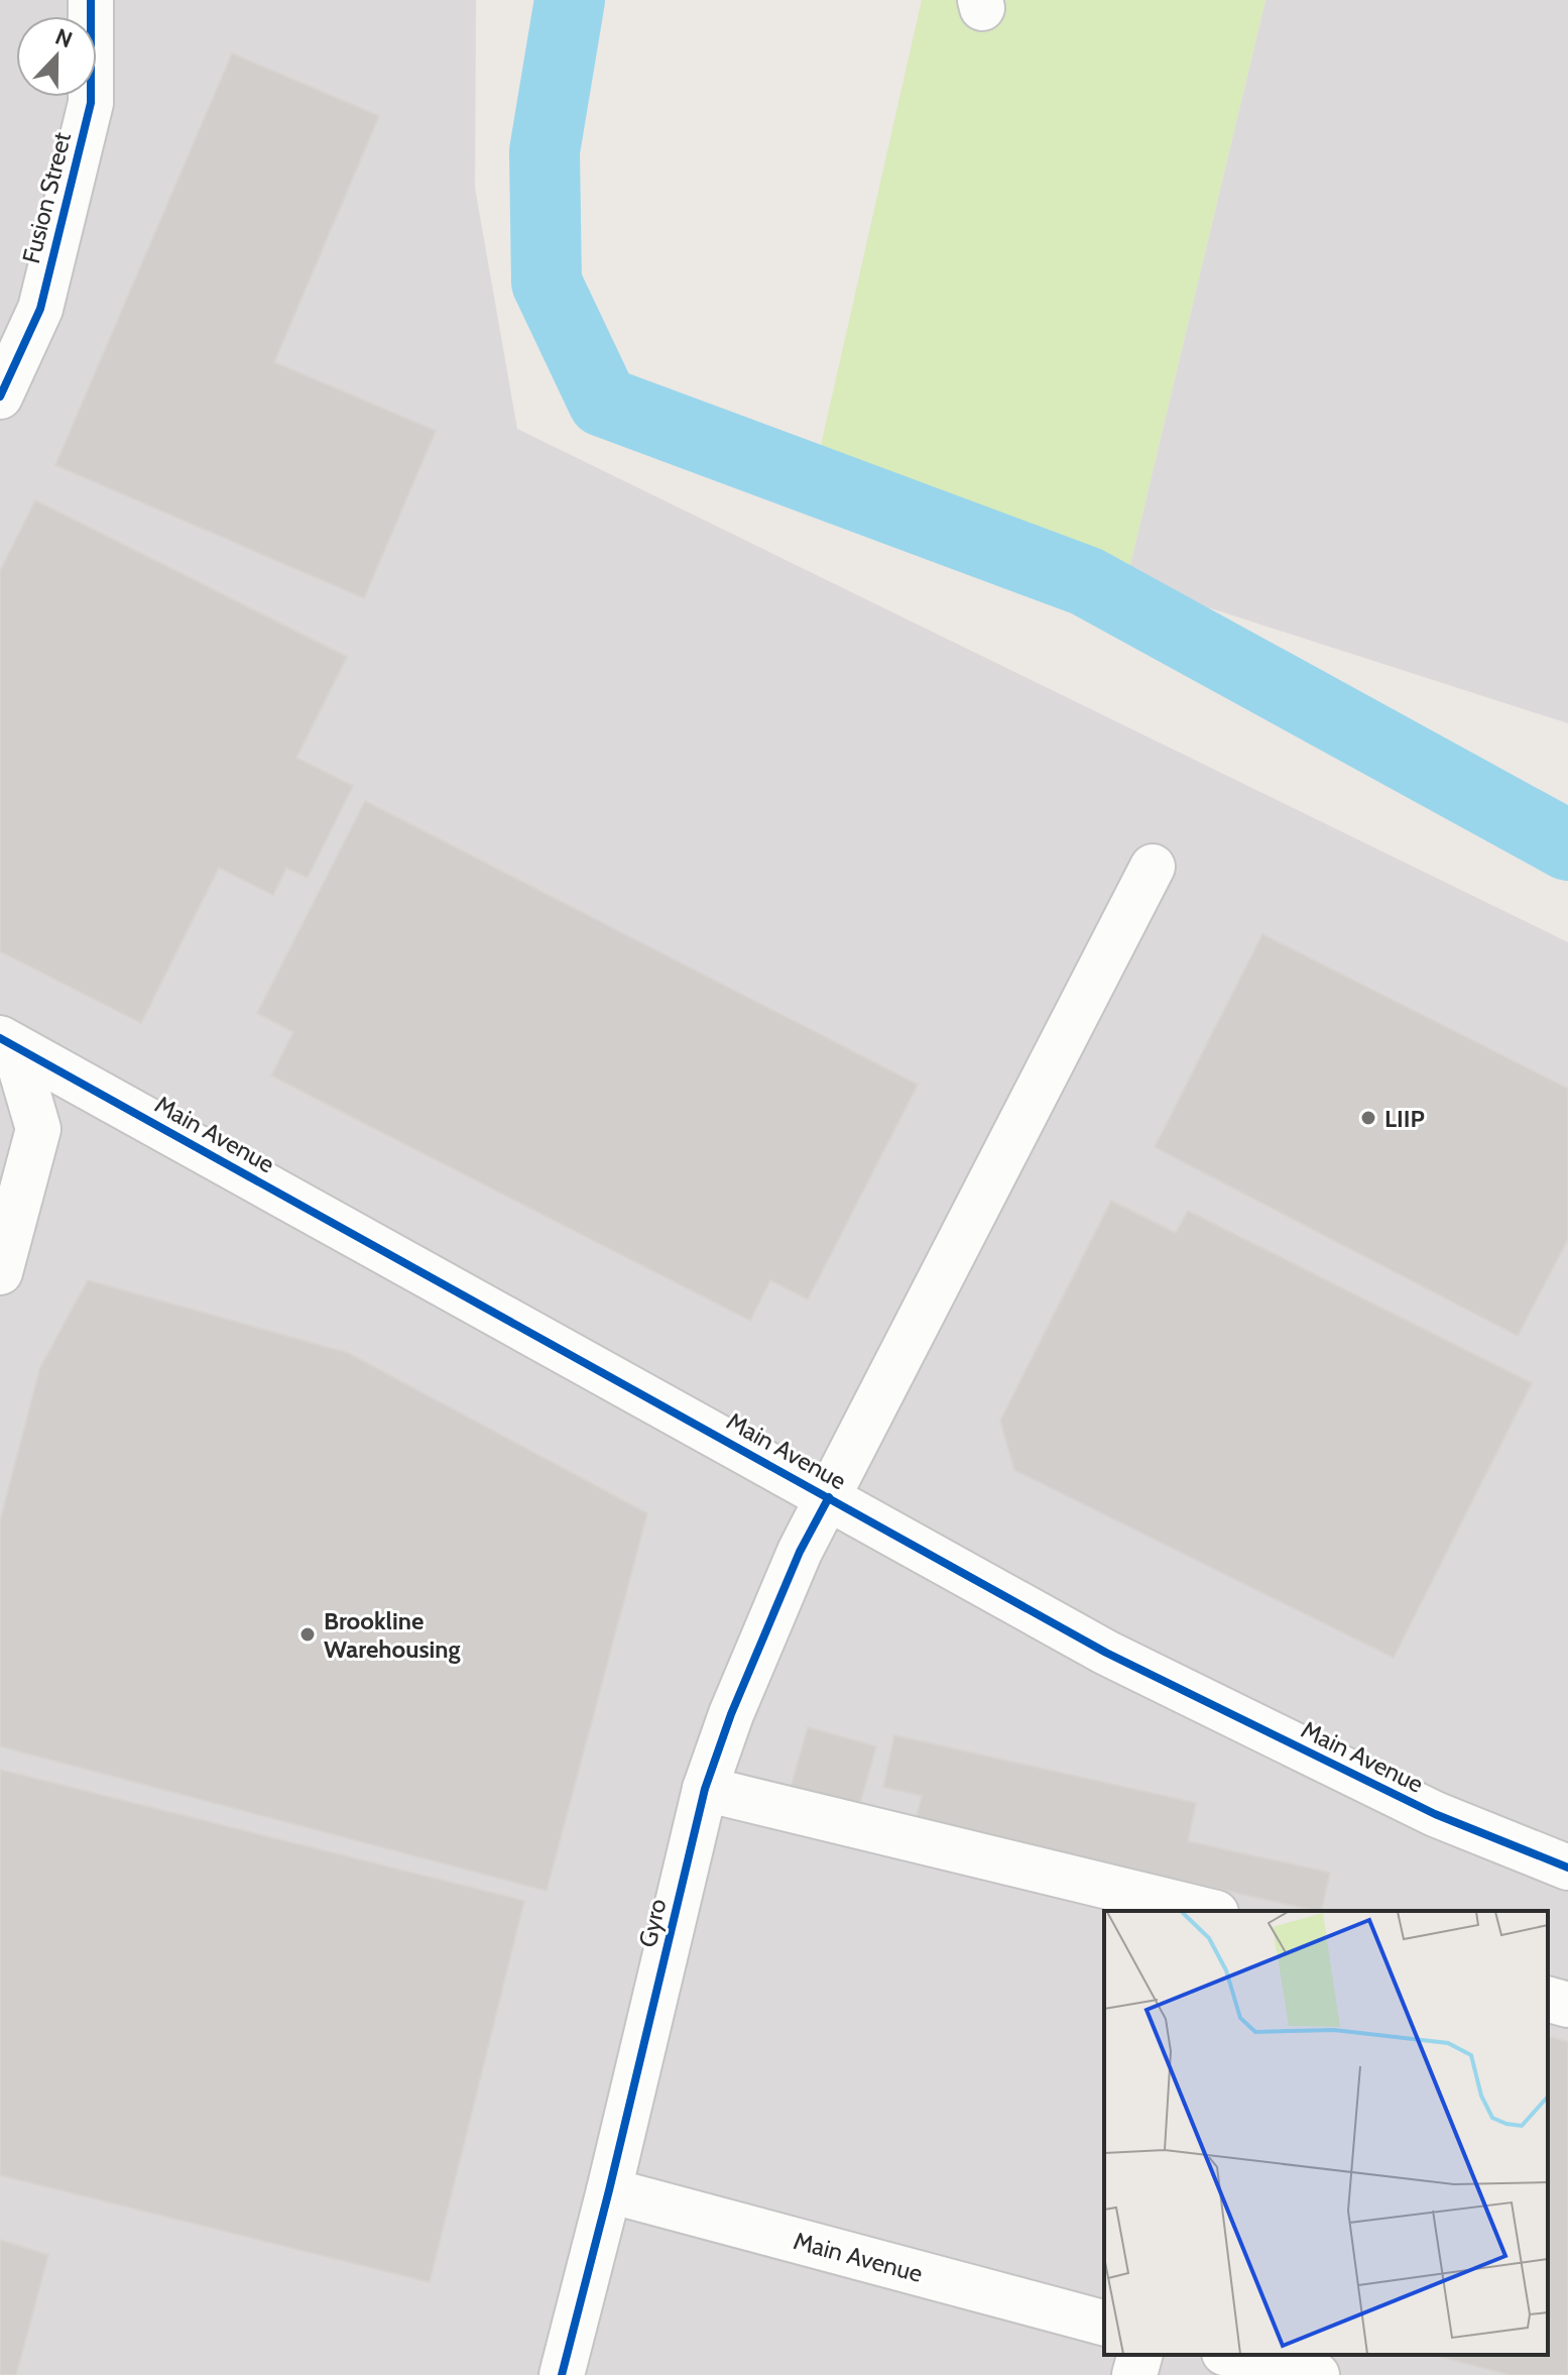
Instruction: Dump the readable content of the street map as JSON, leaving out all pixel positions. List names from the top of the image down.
{
  "streets": {
    "street": ["Fusion Street", "Main Avenue", "Gyro"]
  },
  "crossings": [
    ["Main Avenue", "Gyro"]
  ],
  "places": ["LIIP", "Brookline Warehousing"],
  "north": "top"
}
